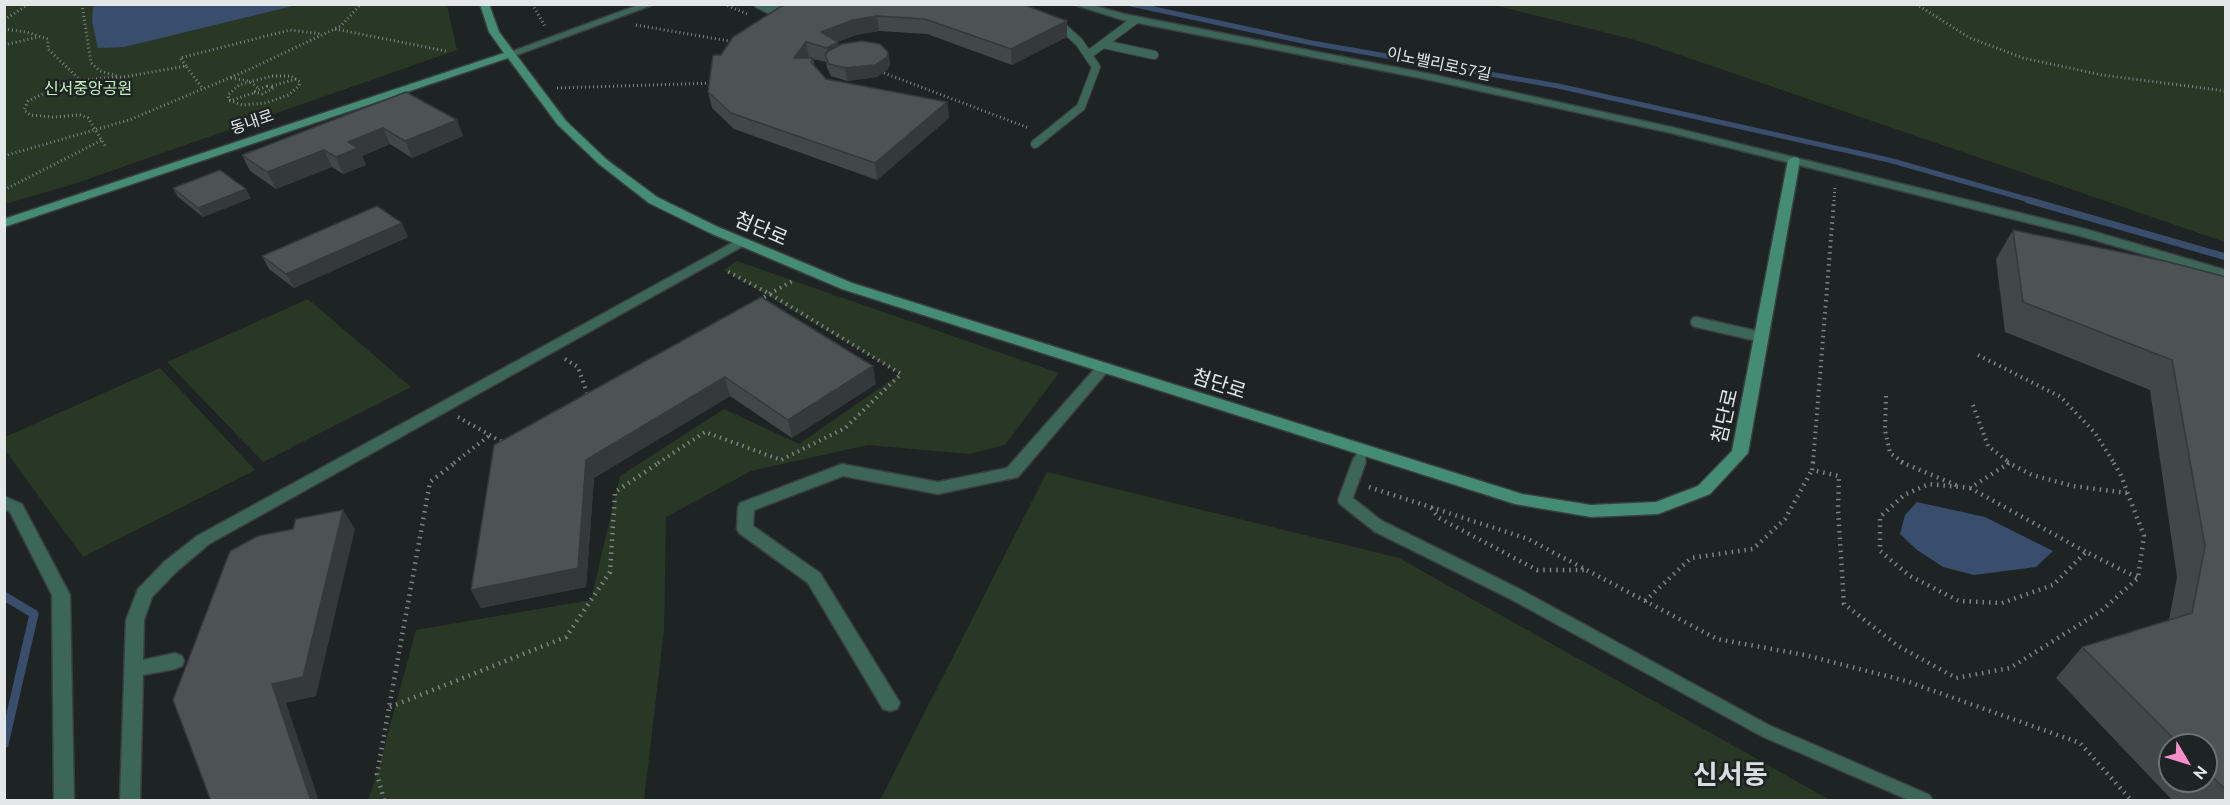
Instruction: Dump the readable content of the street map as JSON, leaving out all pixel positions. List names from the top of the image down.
{
  "streets": {
    "street": ["이노밸리로57길", "동내로", "첨단로"]
  },
  "crossings": [
    ["이노밸리로57길", "첨단로"],
    ["동내로", "첨단로"]
  ],
  "districts": ["신서동"],
  "parks": ["신서중앙공원"],
  "north": "bottom right"
}
